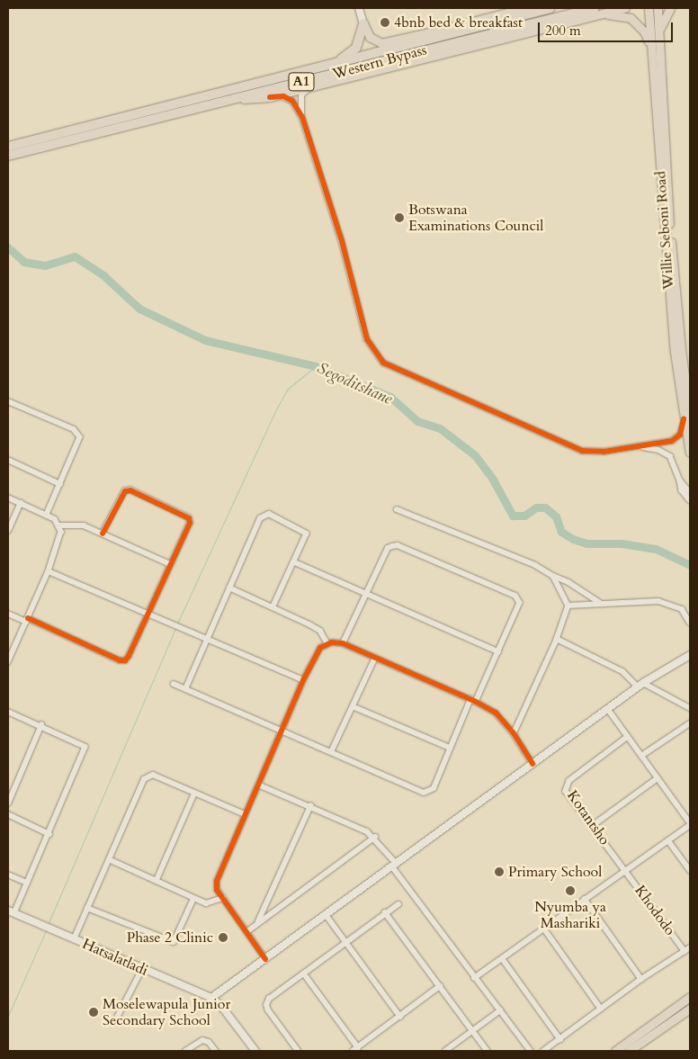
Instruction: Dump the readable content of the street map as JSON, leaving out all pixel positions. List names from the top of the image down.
{
  "streets": {
    "highway": ["Western Bypass", "A1"],
    "main road": ["Willie Seboni Road"],
    "street": ["Kotantsho", "Khododo", "Hatsalatladi"]
  },
  "crossings": [
    ["Kotantsho", "Khododo"]
  ],
  "water": ["Segoditshane"],
  "places": [
    "4bnb bed & breakfast",
    "Botswana Examinations Council",
    "Primary School",
    "Nyumba ya Mashariki",
    "Phase 2 Clinic",
    "Moselewapula Junior Secondary School"
  ],
  "scale_bar": "200 m"
}
